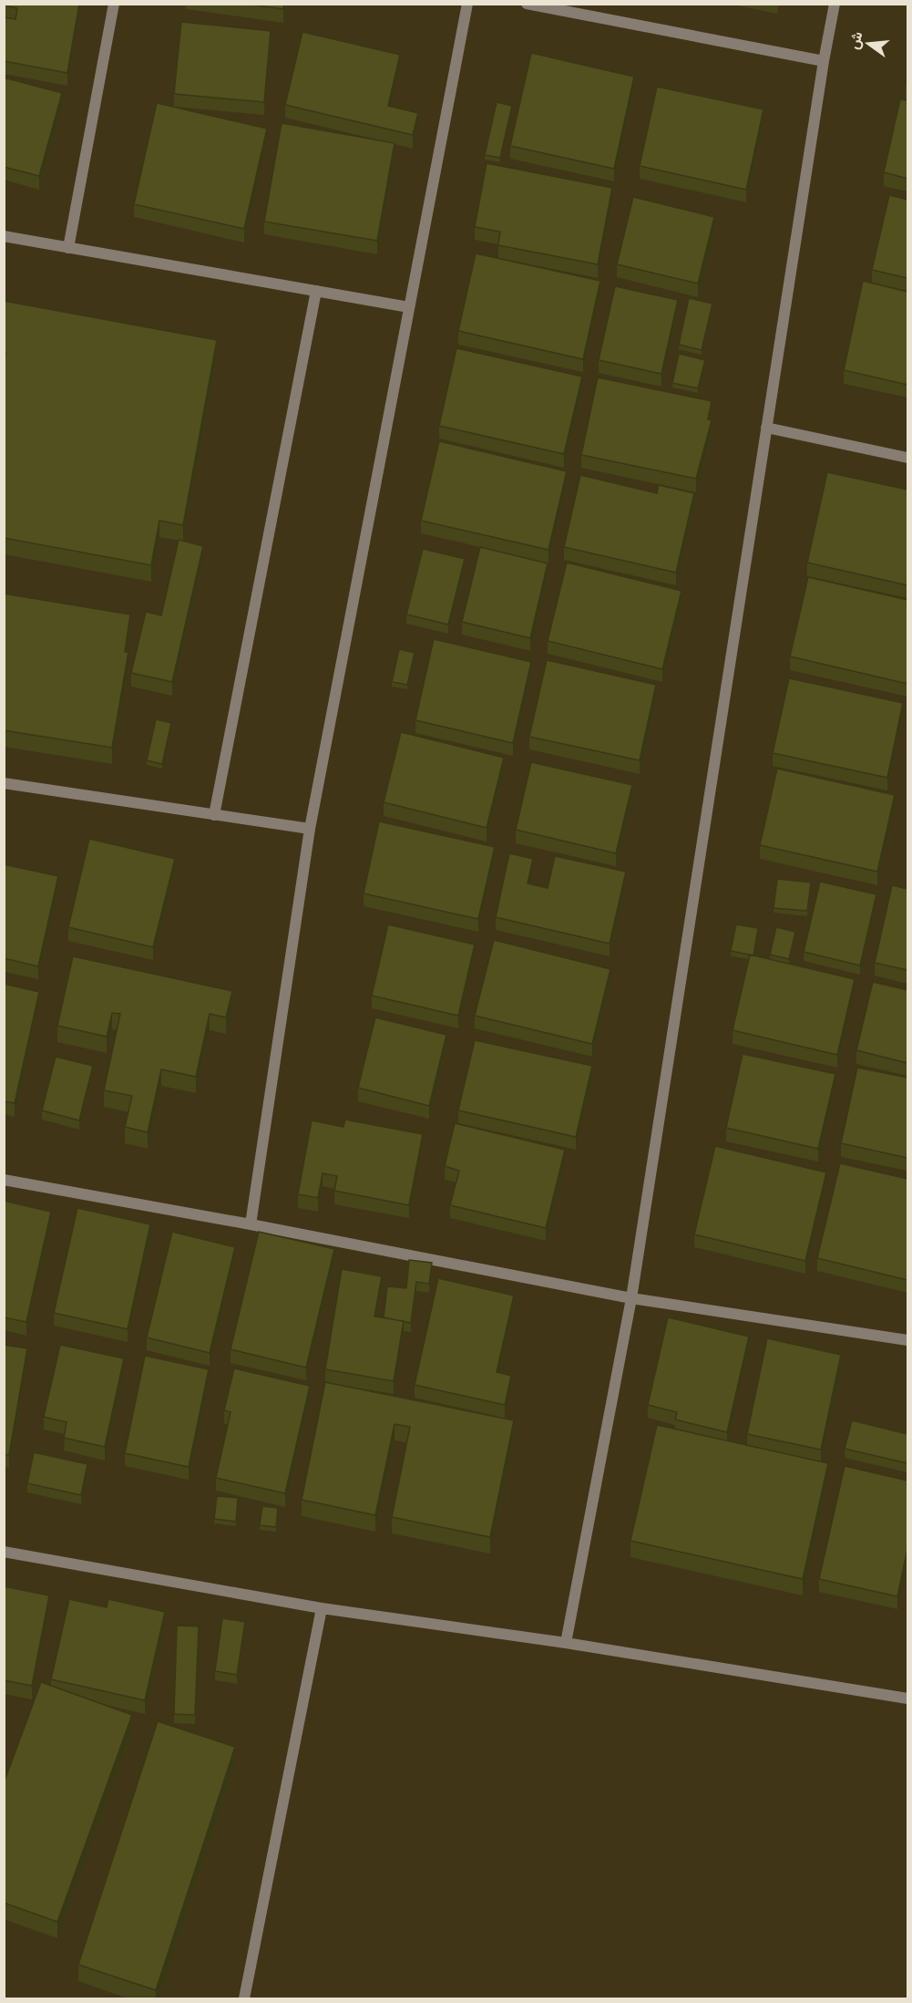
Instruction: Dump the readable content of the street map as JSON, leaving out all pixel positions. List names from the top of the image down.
{
  "north": "left"
}
